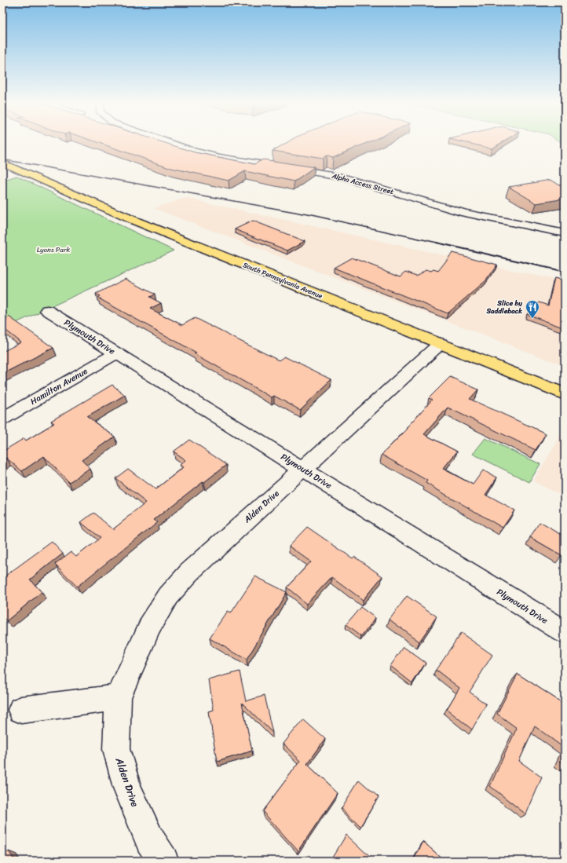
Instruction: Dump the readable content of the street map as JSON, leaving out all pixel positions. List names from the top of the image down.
{
  "streets": {
    "main road": ["South Pennsylvania Avenue"],
    "street": [
      "Alpha Access Street",
      "Plymouth Drive",
      "Hamilton Avenue",
      "Alden Drive"
    ]
  },
  "crossings": [
    ["South Pennsylvania Avenue", "Alden Drive"],
    ["Plymouth Drive", "Hamilton Avenue"],
    ["Plymouth Drive", "Alden Drive"]
  ],
  "parks": ["Lyons Park"],
  "places": {
    "restaurant": ["Slice by Saddleback"]
  }
}
